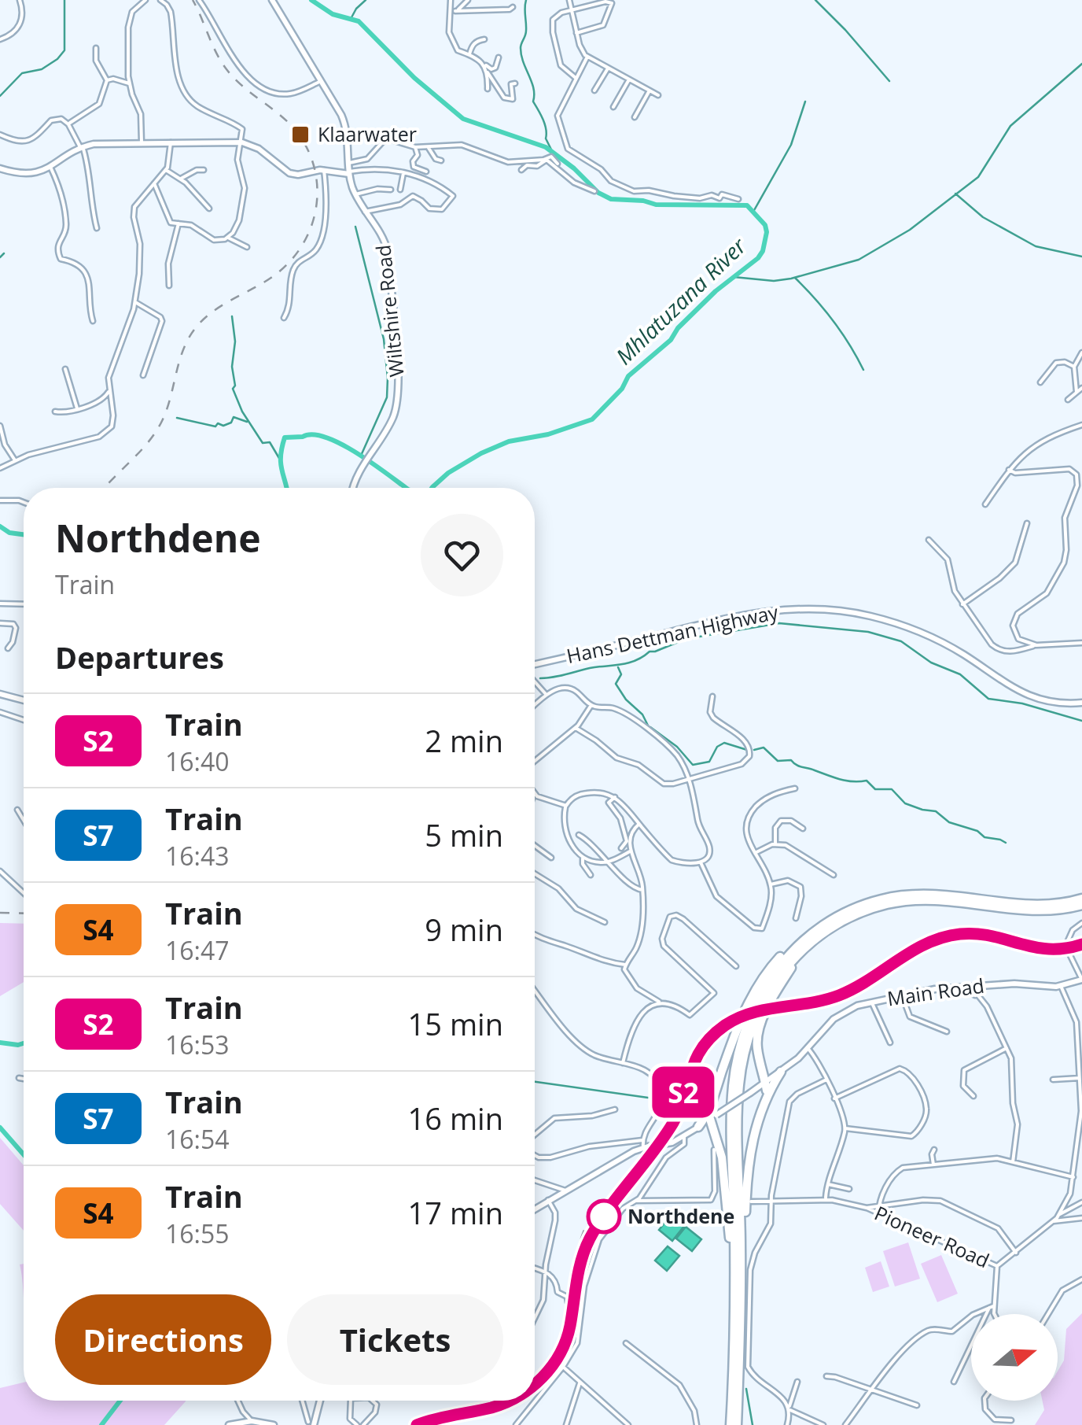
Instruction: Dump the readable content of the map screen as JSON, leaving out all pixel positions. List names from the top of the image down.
{
  "streets": {
    "street": [
      "Wiltshire Road",
      "Hans Dettman Highway",
      "Main Road",
      "Pioneer Road"
    ]
  },
  "water": ["Mhlatuzana River"],
  "places": {
    "transit": ["Klaarwater"],
    "other": ["Northdene"]
  },
  "north": "right",
  "page": {
    "on_map": "S2",
    "heading": [
      ["Northdene", "Train"],
      "Departures"
    ],
    "list": [
      {
        "mark": "S2",
        "name": "Train",
        "note": "16:40",
        "value": "2 min"
      },
      {
        "mark": "S7",
        "name": "Train",
        "note": "16:43",
        "value": "5 min"
      },
      {
        "mark": "S4",
        "name": "Train",
        "note": "16:47",
        "value": "9 min"
      },
      {
        "mark": "S2",
        "name": "Train",
        "note": "16:53",
        "value": "15 min"
      },
      {
        "mark": "S7",
        "name": "Train",
        "note": "16:54",
        "value": "16 min"
      },
      {
        "mark": "S4",
        "name": "Train",
        "note": "16:55",
        "value": "17 min"
      }
    ],
    "buttons": ["Directions", "Tickets"]
  }
}
